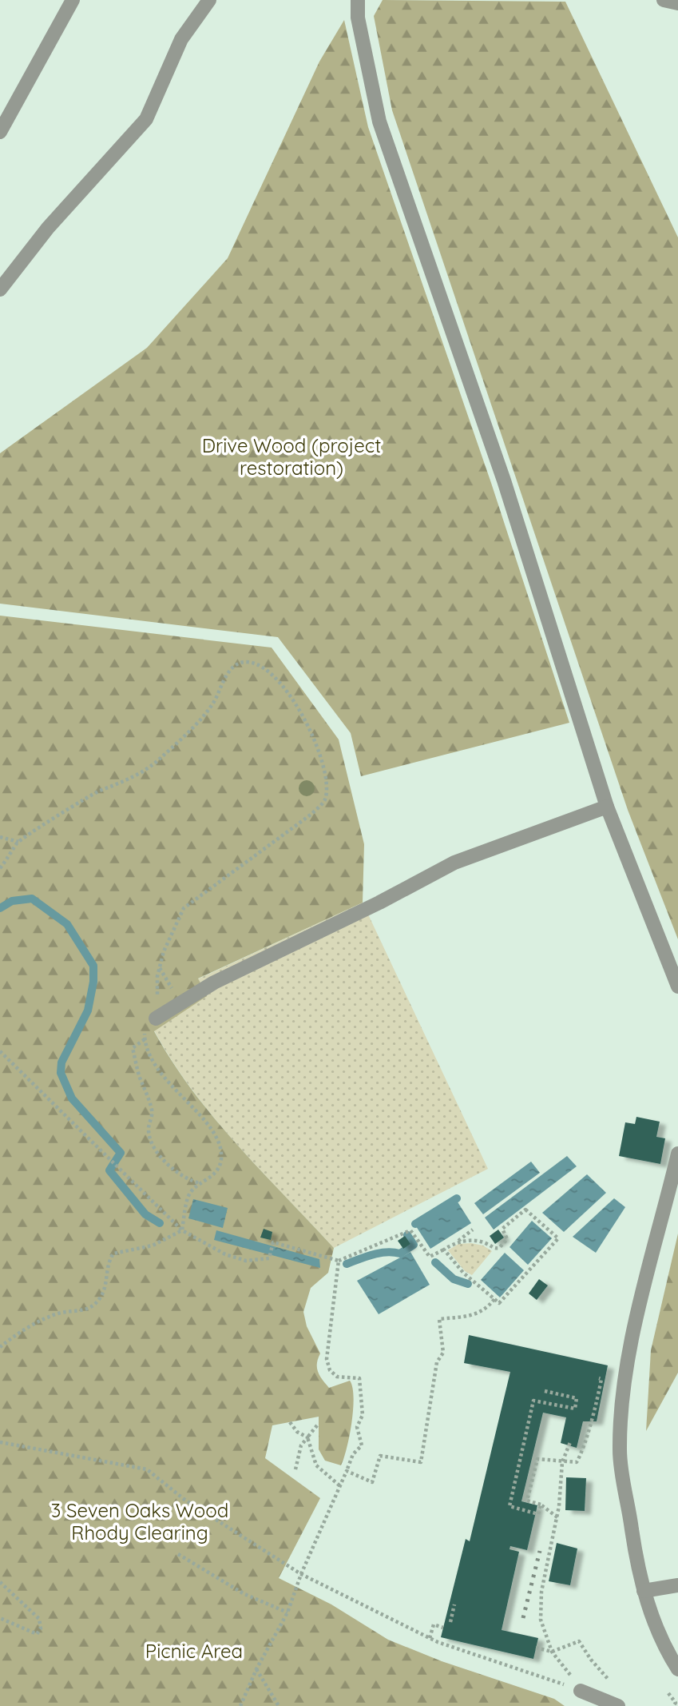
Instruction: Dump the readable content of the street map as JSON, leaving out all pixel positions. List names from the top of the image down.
{
  "parks": ["Drive Wood (project restoration)", "3 Seven Oaks Wood Rhody Clearing", "Picnic Area"]
}
